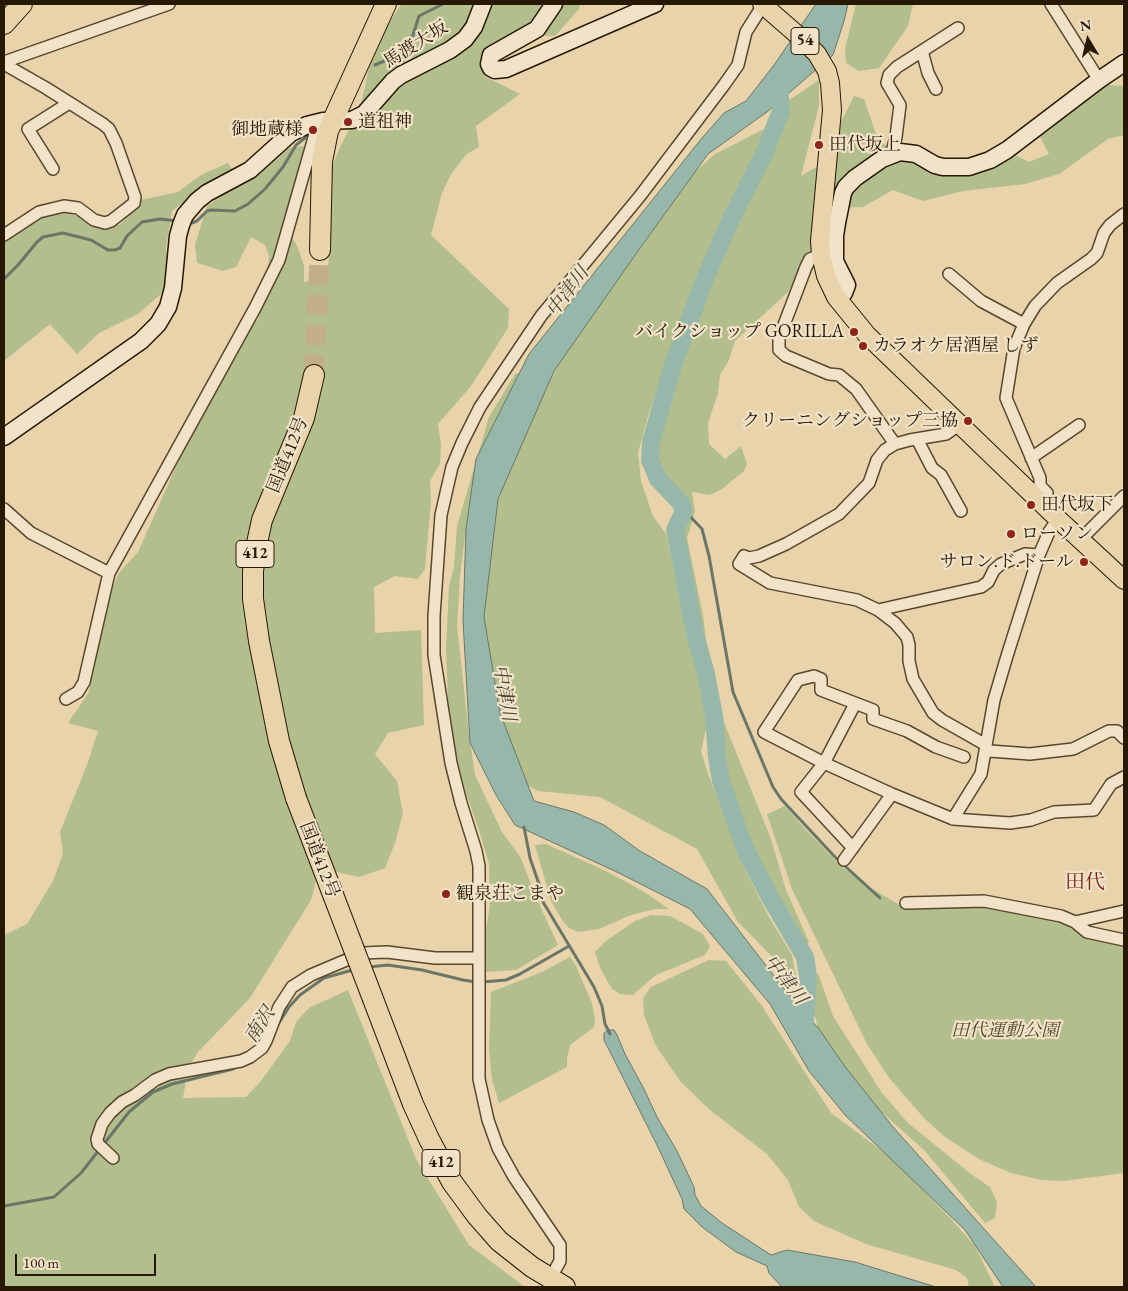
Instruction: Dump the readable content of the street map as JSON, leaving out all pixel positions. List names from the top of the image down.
{
  "streets": {
    "highway": ["国道412号", "412"],
    "main road": ["54"],
    "street": ["馬渡大坂"]
  },
  "districts": ["田代"],
  "water": ["中津川", "南沢"],
  "parks": ["田代運動公園"],
  "places": [
    "道祖神",
    "御地蔵様",
    "田代坂上",
    "バイクショップ GORILLA",
    "カラオケ居酒屋 しず",
    "クリーニングショップ三協",
    "田代坂下",
    "ローソン",
    "サロン.ド.ドール",
    "観泉荘こまや"
  ],
  "scale_bar": "100 m",
  "north": "top"
}
